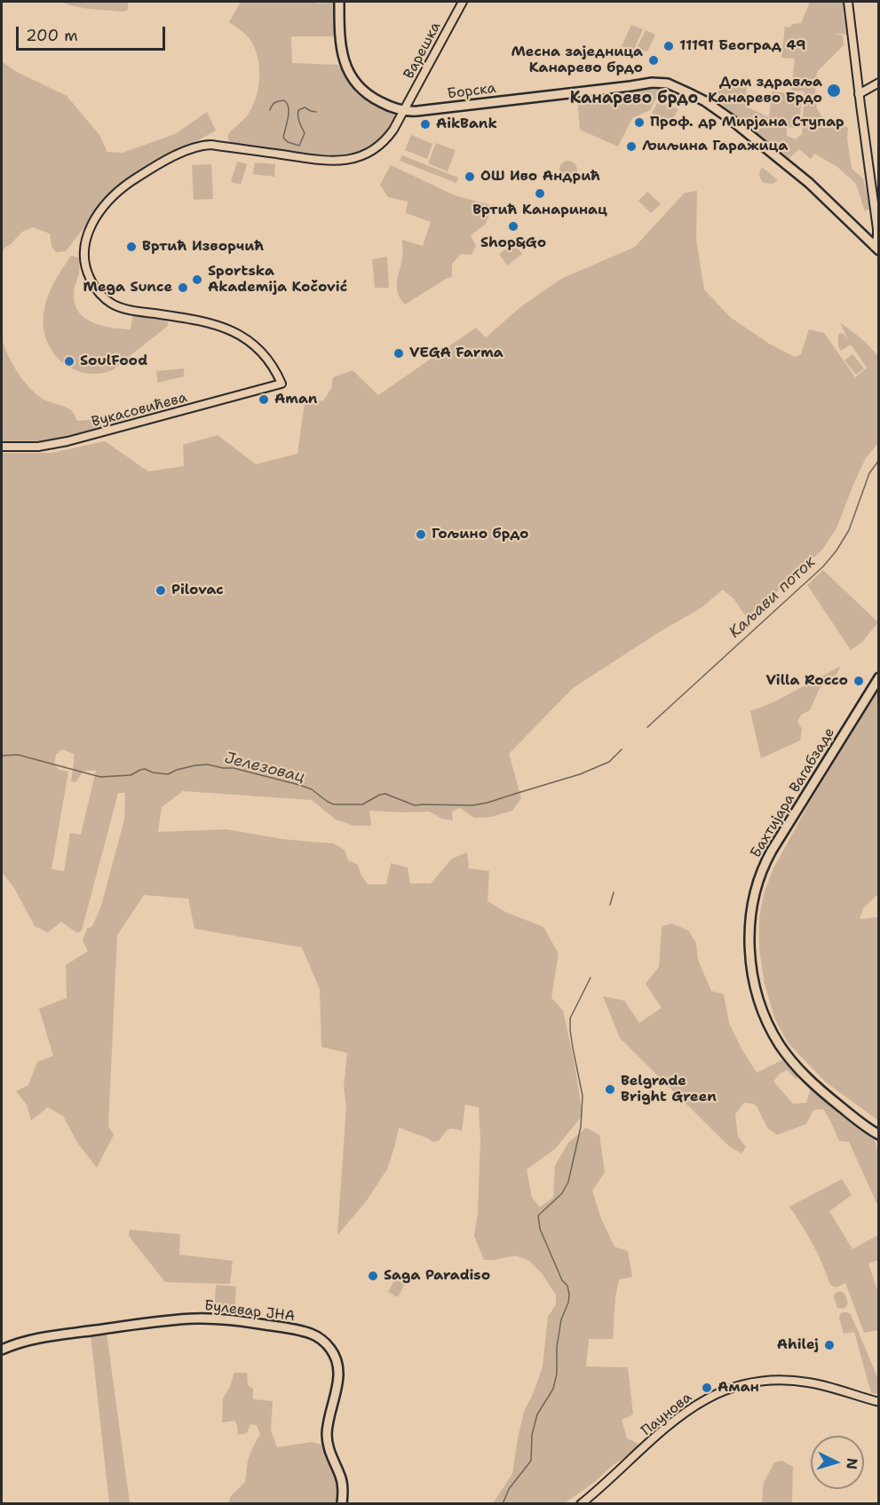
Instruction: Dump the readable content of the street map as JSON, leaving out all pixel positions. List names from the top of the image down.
{
  "streets": {
    "main road": ["Борска", "Бахтијара Вагабзаде", "Булевар ЈНА"],
    "street": ["Варешка", "Вукасовићева", "Паунова"]
  },
  "crossings": [
    ["Варешка", "Борска"],
    ["Варешка", "Вукасовићева"]
  ],
  "districts": ["Канарево брдо"],
  "water": ["Каљави поток", "Јелезовац"],
  "places": [
    "11191 Београд 49",
    "Месна заједница Канарево брдо",
    "Дом здравља Канарево Брдо",
    "Проф. др Мирјана Ступар",
    "AikBank",
    "Љиљина Гаражица",
    "ОШ Иво Андрић",
    "Вртић Канаринац",
    "Shop&Go",
    "Вртић Изворчић",
    "Sportska Akademija Kočović",
    "Mega Sunce",
    "VEGA Farma",
    "SoulFood",
    "Aman",
    "Гољино брдо",
    "Pilovac",
    "Villa Rocco",
    "Belgrade Bright Green",
    "Saga Paradiso",
    "Ahilej",
    "Аман"
  ],
  "scale_bar": "200 m",
  "north": "right"
}
